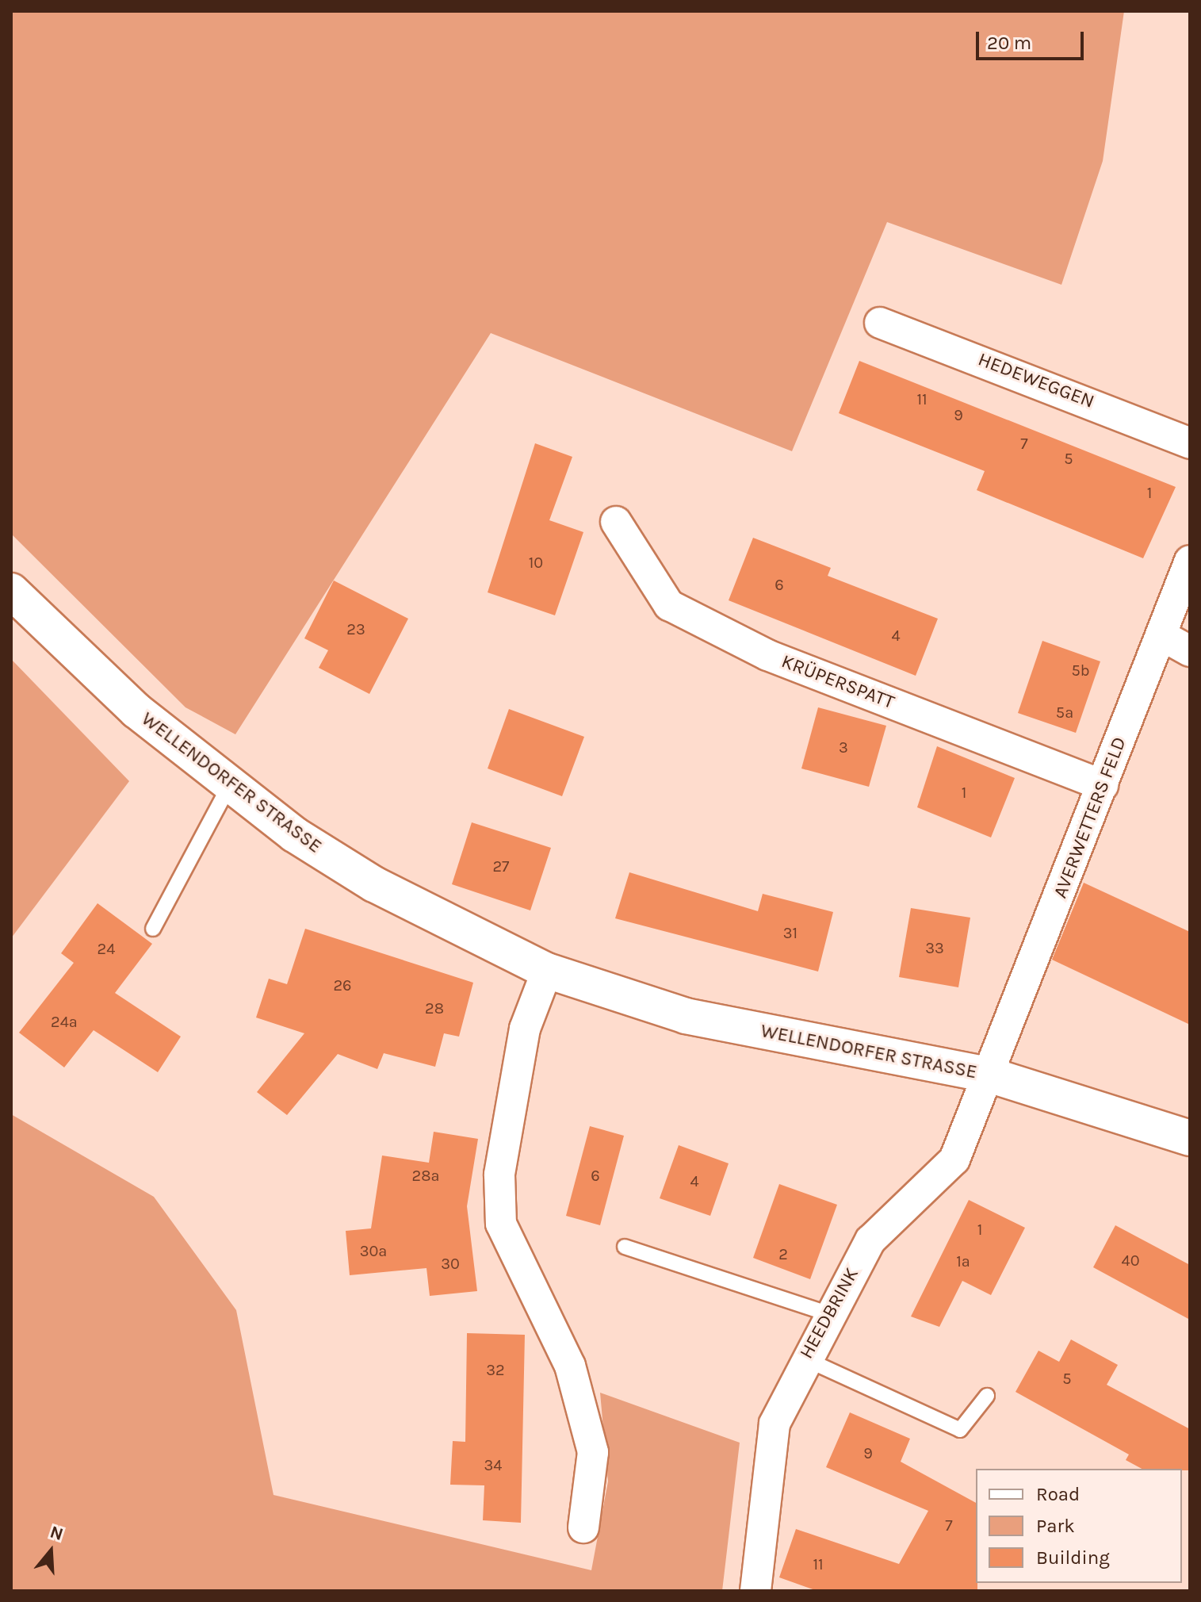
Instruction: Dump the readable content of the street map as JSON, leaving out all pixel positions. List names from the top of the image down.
{
  "streets": {
    "street": [
      "HEDEWEGGEN",
      "KRÜPERSPATT",
      "WELLENDORFER STRASSE",
      "AVERWETTERS FELD",
      "HEEDBRINK"
    ]
  },
  "crossings": [
    ["KRÜPERSPATT", "AVERWETTERS FELD"],
    ["WELLENDORFER STRASSE", "AVERWETTERS FELD"],
    ["WELLENDORFER STRASSE", "HEEDBRINK"],
    ["AVERWETTERS FELD", "HEEDBRINK"]
  ],
  "house_numbers": [
    "11",
    "9",
    "7",
    "5",
    "1",
    "10",
    "6",
    "23",
    "4",
    "5b",
    "5a",
    "3",
    "1",
    "27",
    "31",
    "33",
    "24",
    "26",
    "28",
    "24a",
    "28a",
    "6",
    "4",
    "1",
    "30a",
    "2",
    "40",
    "1a",
    "30",
    "32",
    "5",
    "9",
    "34",
    "7",
    "11"
  ],
  "legend": ["Road", "Park", "Building"],
  "scale_bar": "20 m",
  "north": "top"
}
